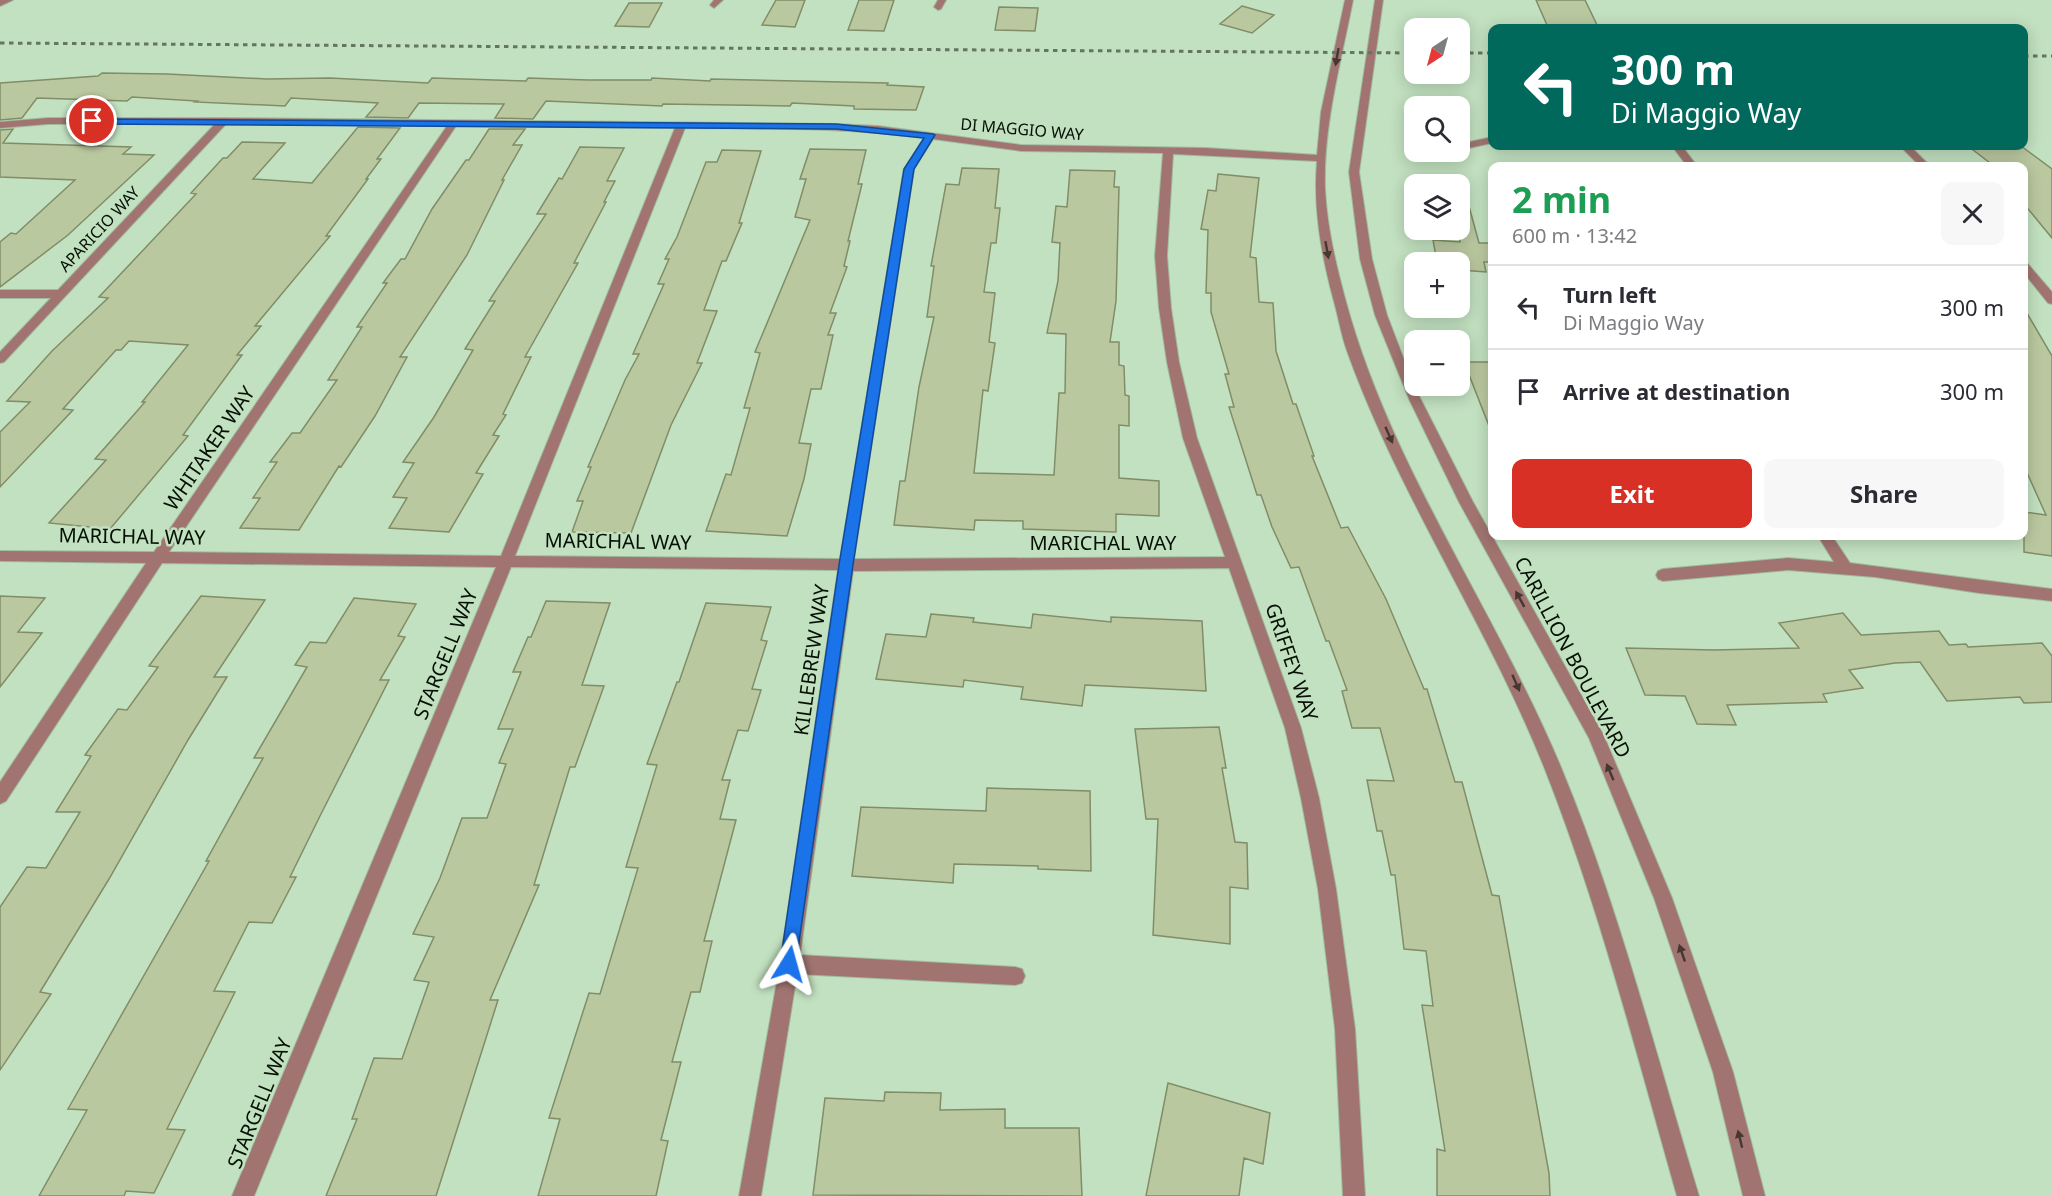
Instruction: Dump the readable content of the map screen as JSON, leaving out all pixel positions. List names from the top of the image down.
{
  "streets": {
    "street": [
      "DI MAGGIO WAY",
      "APARICIO WAY",
      "WHITAKER WAY",
      "MARICHAL WAY",
      "STARGELL WAY",
      "CARILLION BOULEVARD",
      "KILLEBREW WAY",
      "GRIFFEY WAY"
    ]
  },
  "crossings": [
    ["DI MAGGIO WAY", "APARICIO WAY"],
    ["DI MAGGIO WAY", "WHITAKER WAY"],
    ["DI MAGGIO WAY", "STARGELL WAY"],
    ["DI MAGGIO WAY", "KILLEBREW WAY"],
    ["DI MAGGIO WAY", "GRIFFEY WAY"],
    ["WHITAKER WAY", "MARICHAL WAY"],
    ["MARICHAL WAY", "STARGELL WAY"],
    ["MARICHAL WAY", "KILLEBREW WAY"],
    ["MARICHAL WAY", "GRIFFEY WAY"]
  ],
  "north": "bottom left",
  "page": {
    "map_buttons": ["+", "−"],
    "turn": ["300 m", "Di Maggio Way"],
    "heading": ["2 min", "600 m · 13:42"],
    "list": [
      {
        "name": "Turn left",
        "note": "Di Maggio Way",
        "value": "300 m"
      },
      {
        "name": "Arrive at destination",
        "value": "300 m"
      }
    ],
    "buttons": ["Exit", "Share"]
  }
}
